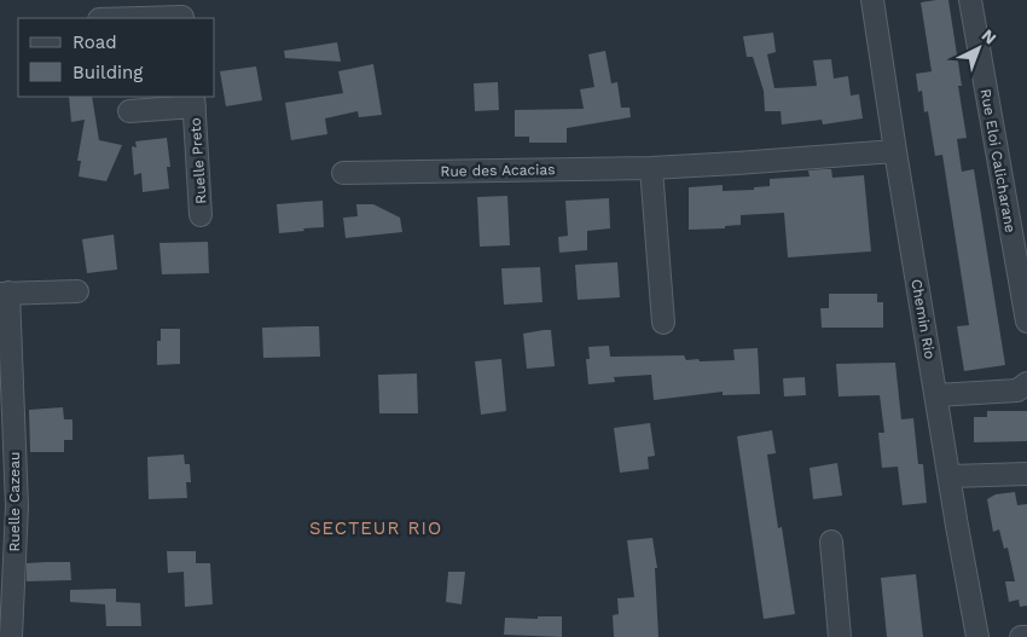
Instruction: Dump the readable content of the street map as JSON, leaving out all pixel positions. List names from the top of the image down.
{
  "streets": {
    "street": [
      "Ruelle Preto",
      "Rue Eloi Calicharane",
      "Rue des Acacias",
      "Chemin Rio",
      "Ruelle Cazeau"
    ]
  },
  "crossings": [
    ["Rue des Acacias", "Chemin Rio"]
  ],
  "districts": ["SECTEUR RIO"],
  "legend": ["Road", "Building"],
  "north": "top right"
}
